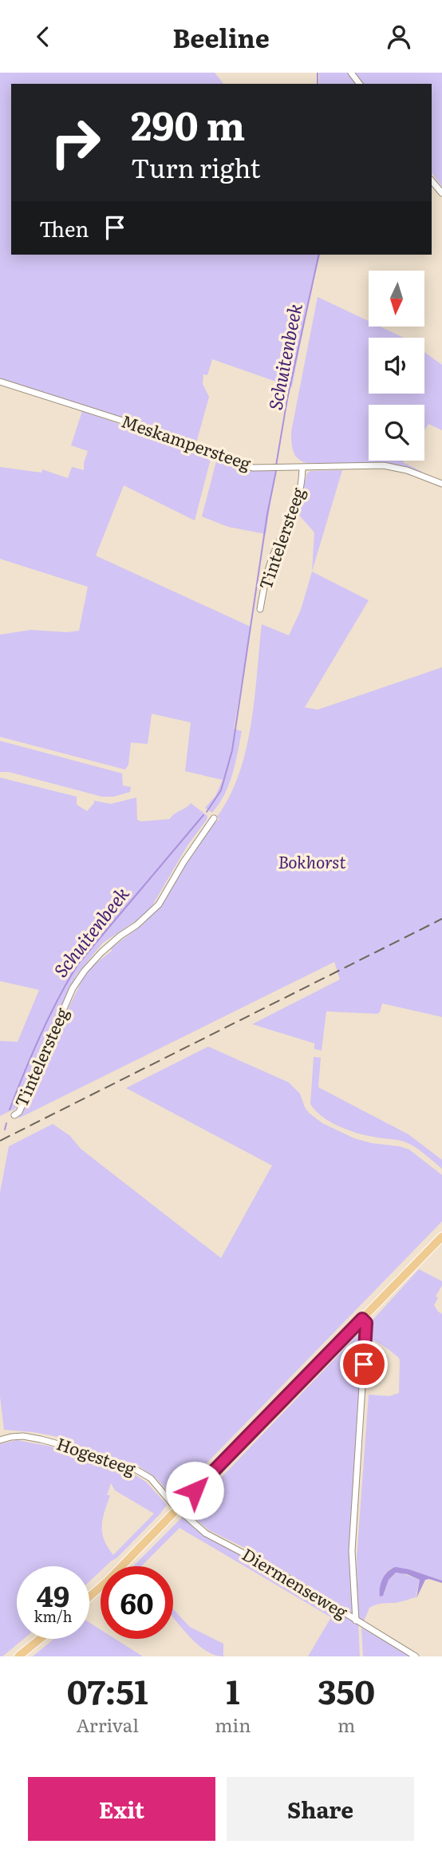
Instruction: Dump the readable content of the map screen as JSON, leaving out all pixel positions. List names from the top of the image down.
{
  "streets": {
    "street": [
      "Meskampersteeg",
      "Tintelersteeg",
      "Hogesteeg",
      "Diermenseweg"
    ]
  },
  "crossings": [
    ["Meskampersteeg", "Tintelersteeg"],
    ["Hogesteeg", "Diermenseweg"]
  ],
  "water": ["Schuitenbeek"],
  "parks": ["Bokhorst"],
  "north": "bottom",
  "page": {
    "header": "Beeline",
    "turn": ["290 m", "Turn right"],
    "then": "Then",
    "speed": "49 km/h",
    "limit": "60",
    "eta": [
      "07:51",
      "Arrival",
      "1",
      "min",
      "350",
      "m"
    ],
    "buttons": ["Exit", "Share"]
  }
}
